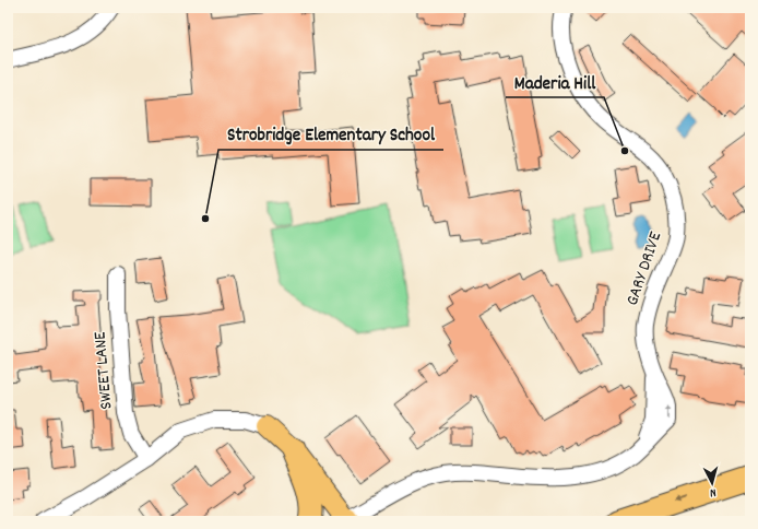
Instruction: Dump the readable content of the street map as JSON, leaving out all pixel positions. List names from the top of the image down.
{
  "streets": {
    "street": ["GARY DRIVE", "SWEET LANE"]
  },
  "places": ["Maderia Hill", "Strobridge Elementary School"],
  "north": "bottom"
}
